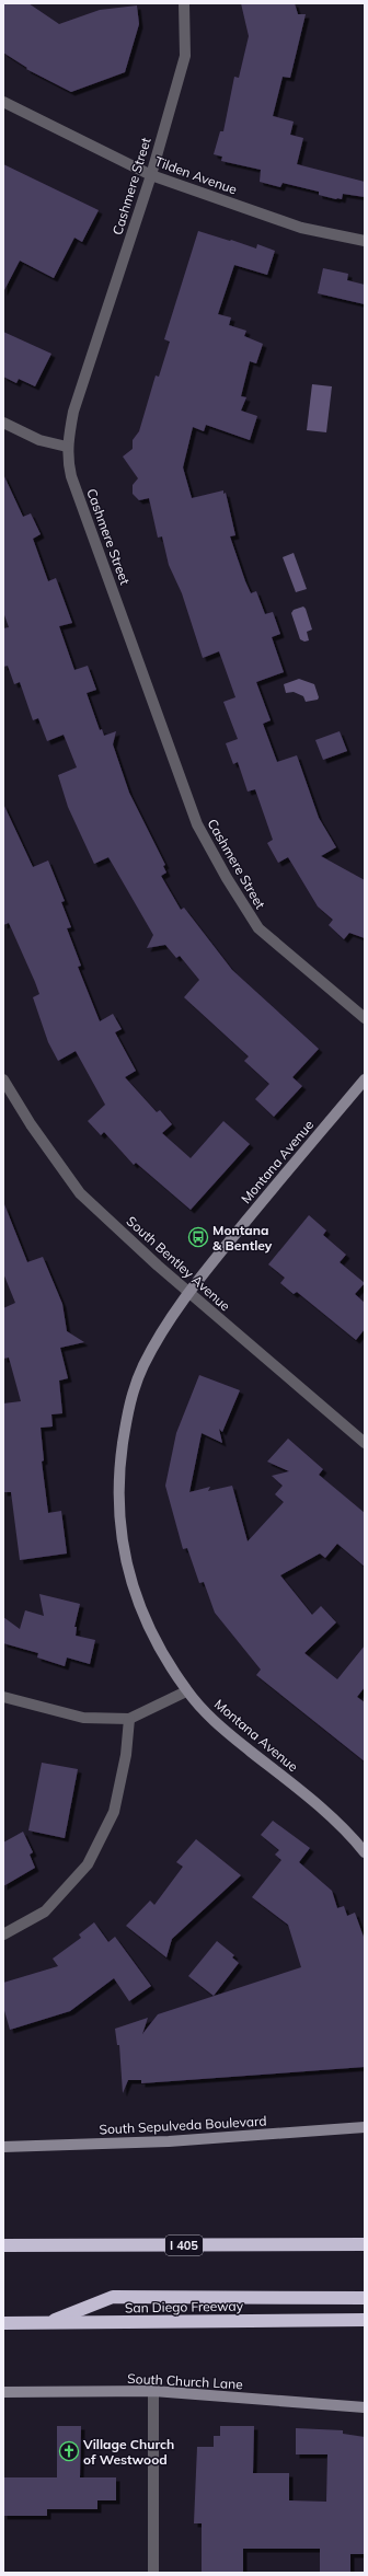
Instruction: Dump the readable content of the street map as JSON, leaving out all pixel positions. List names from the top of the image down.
{
  "streets": {
    "highway": ["I 405", "San Diego Freeway"],
    "street": [
      "Tilden Avenue",
      "Cashmere Street",
      "Montana Avenue",
      "South Bentley Avenue",
      "South Sepulveda Boulevard",
      "South Church Lane"
    ]
  },
  "crossings": [
    ["Tilden Avenue", "Cashmere Street"],
    ["Montana Avenue", "South Bentley Avenue"]
  ],
  "places": {
    "bus stop": ["Montana & Bentley"],
    "church": ["Village Church of Westwood"]
  }
}
